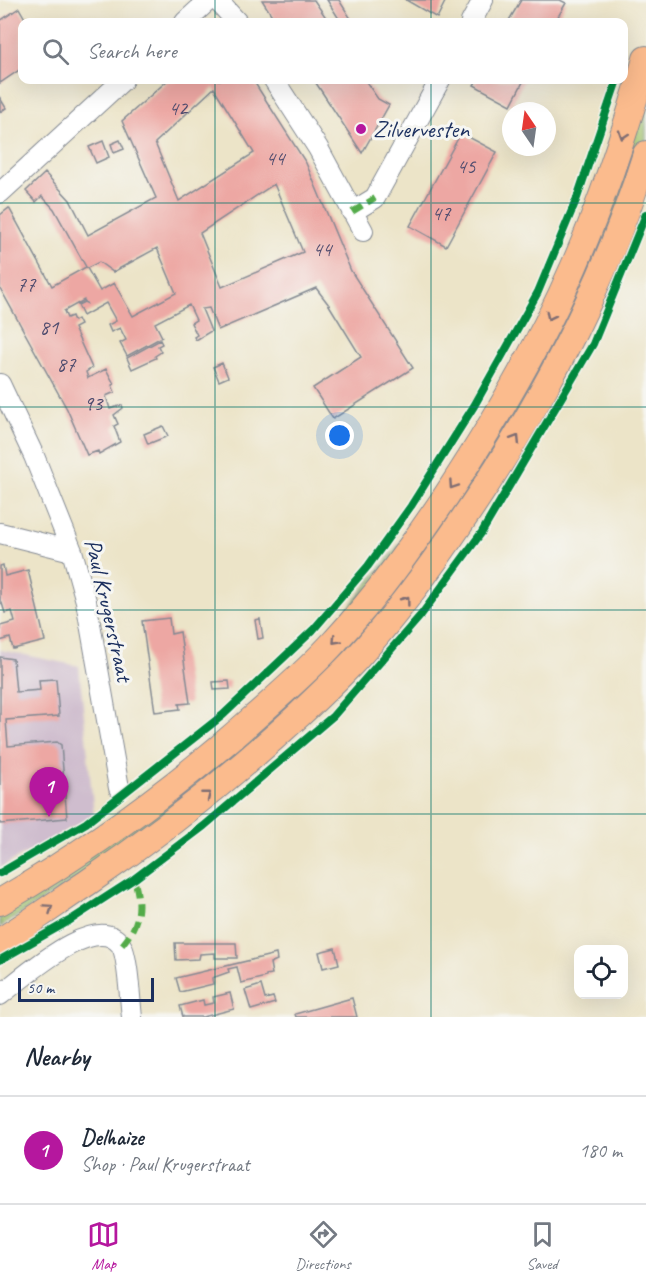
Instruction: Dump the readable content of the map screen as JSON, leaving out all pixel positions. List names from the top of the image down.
{
  "streets": {
    "street": ["Paul Krugerstraat"]
  },
  "places": ["Zilvervesten"],
  "house_numbers": [
    "42",
    "44",
    "45",
    "47",
    "44",
    "77",
    "81",
    "87",
    "93"
  ],
  "scale_bar": "50 m",
  "north": "top",
  "page": {
    "search": "Search here",
    "pins": "1",
    "scale": "50 m",
    "heading": "Nearby",
    "list": [
      {
        "mark": "1",
        "name": "Delhaize",
        "note": "Shop · Paul Krugerstraat",
        "value": "180 m"
      }
    ],
    "nav": ["Map", "Directions", "Saved"]
  }
}
